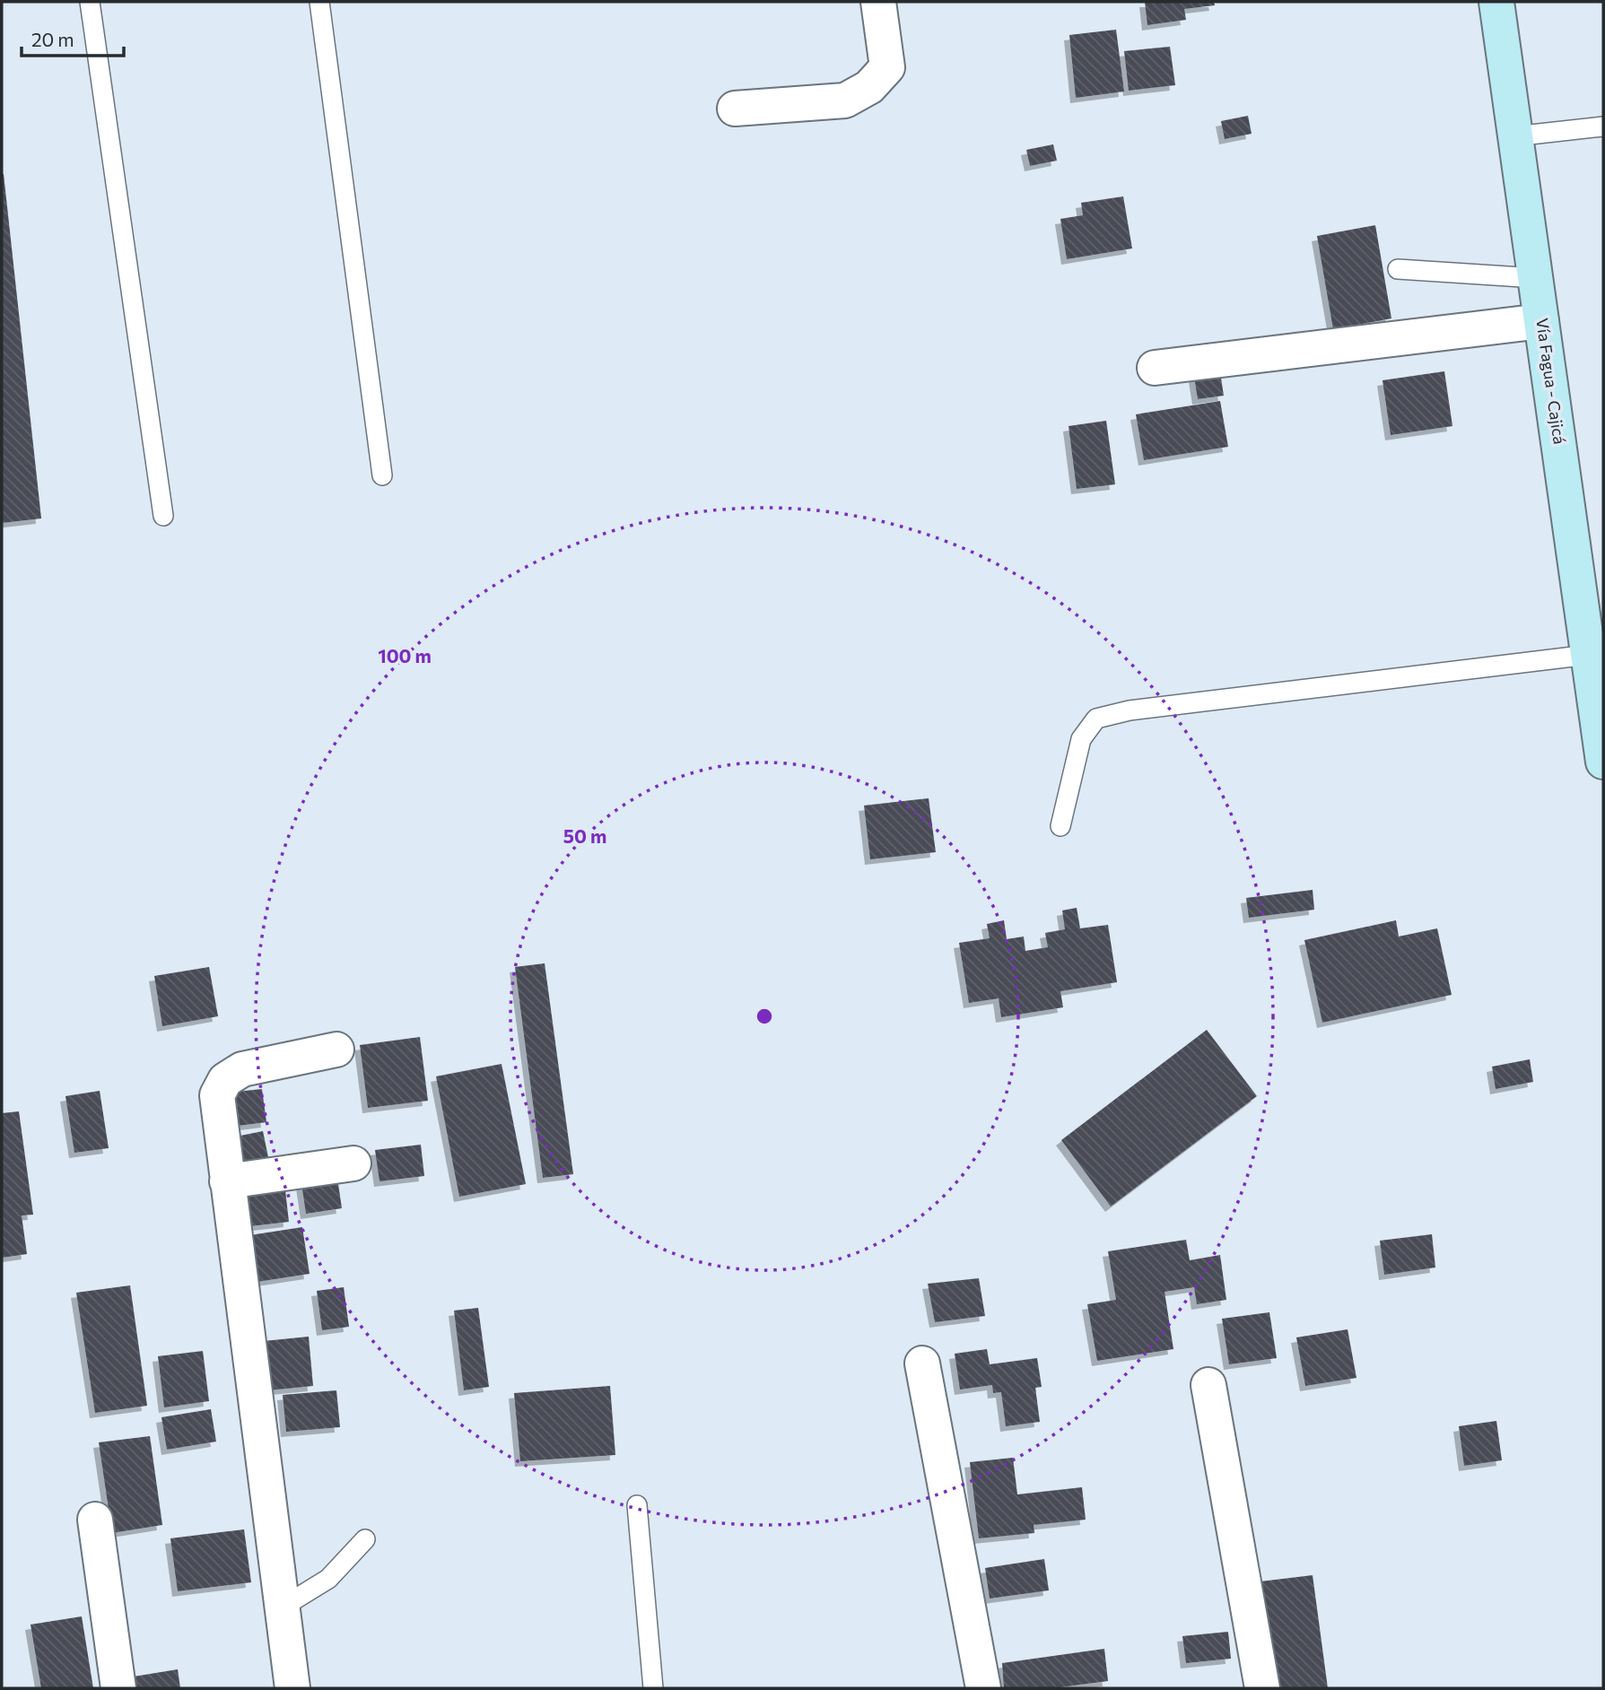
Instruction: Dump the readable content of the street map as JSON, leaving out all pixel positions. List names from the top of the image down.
{
  "streets": {
    "street": ["Vía Fagua - Cajicá"]
  },
  "scale_bar": "20 m",
  "rings": ["100 m", "50 m"]
}
